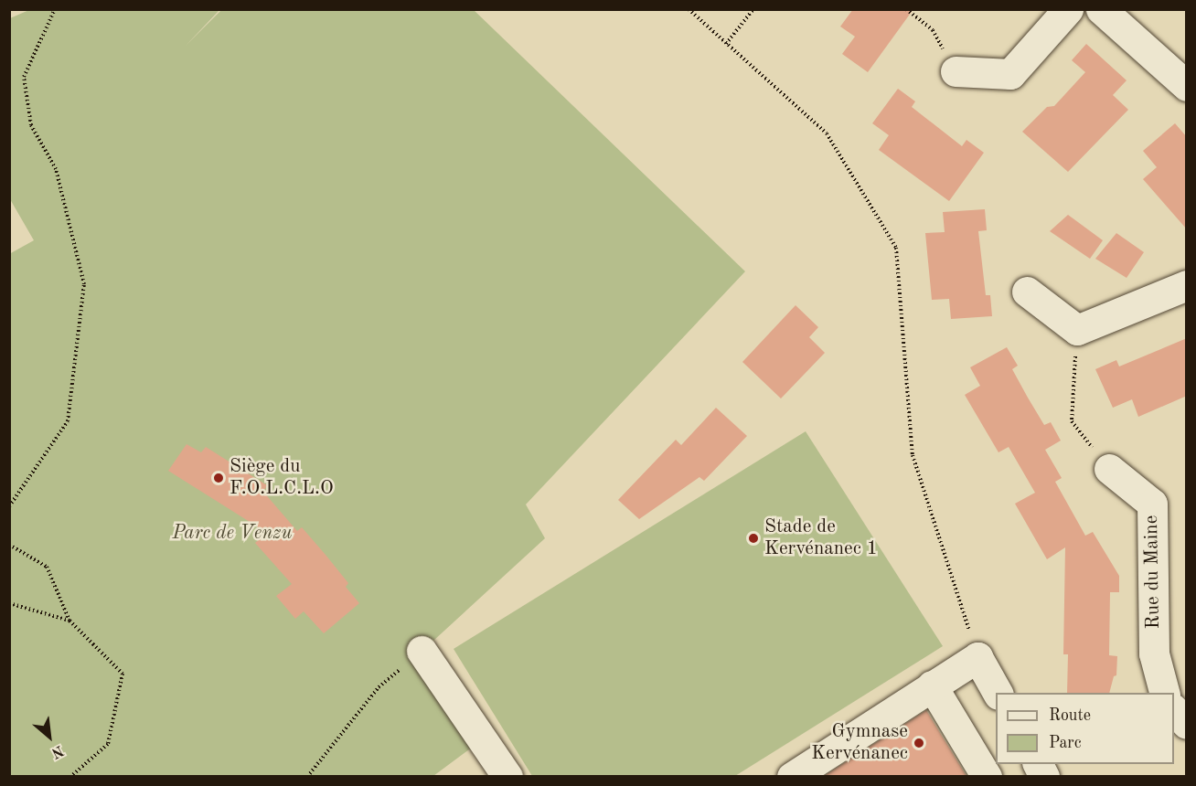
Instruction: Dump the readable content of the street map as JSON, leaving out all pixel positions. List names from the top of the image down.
{
  "streets": {
    "street": ["Rue du Maine"]
  },
  "parks": ["Parc de Venzu"],
  "places": ["Siège du F.O.L.C.L.O", "Stade de Kervénanec 1", "Gymnase Kervénanec"],
  "legend": ["Route", "Parc"],
  "north": "bottom right"
}
